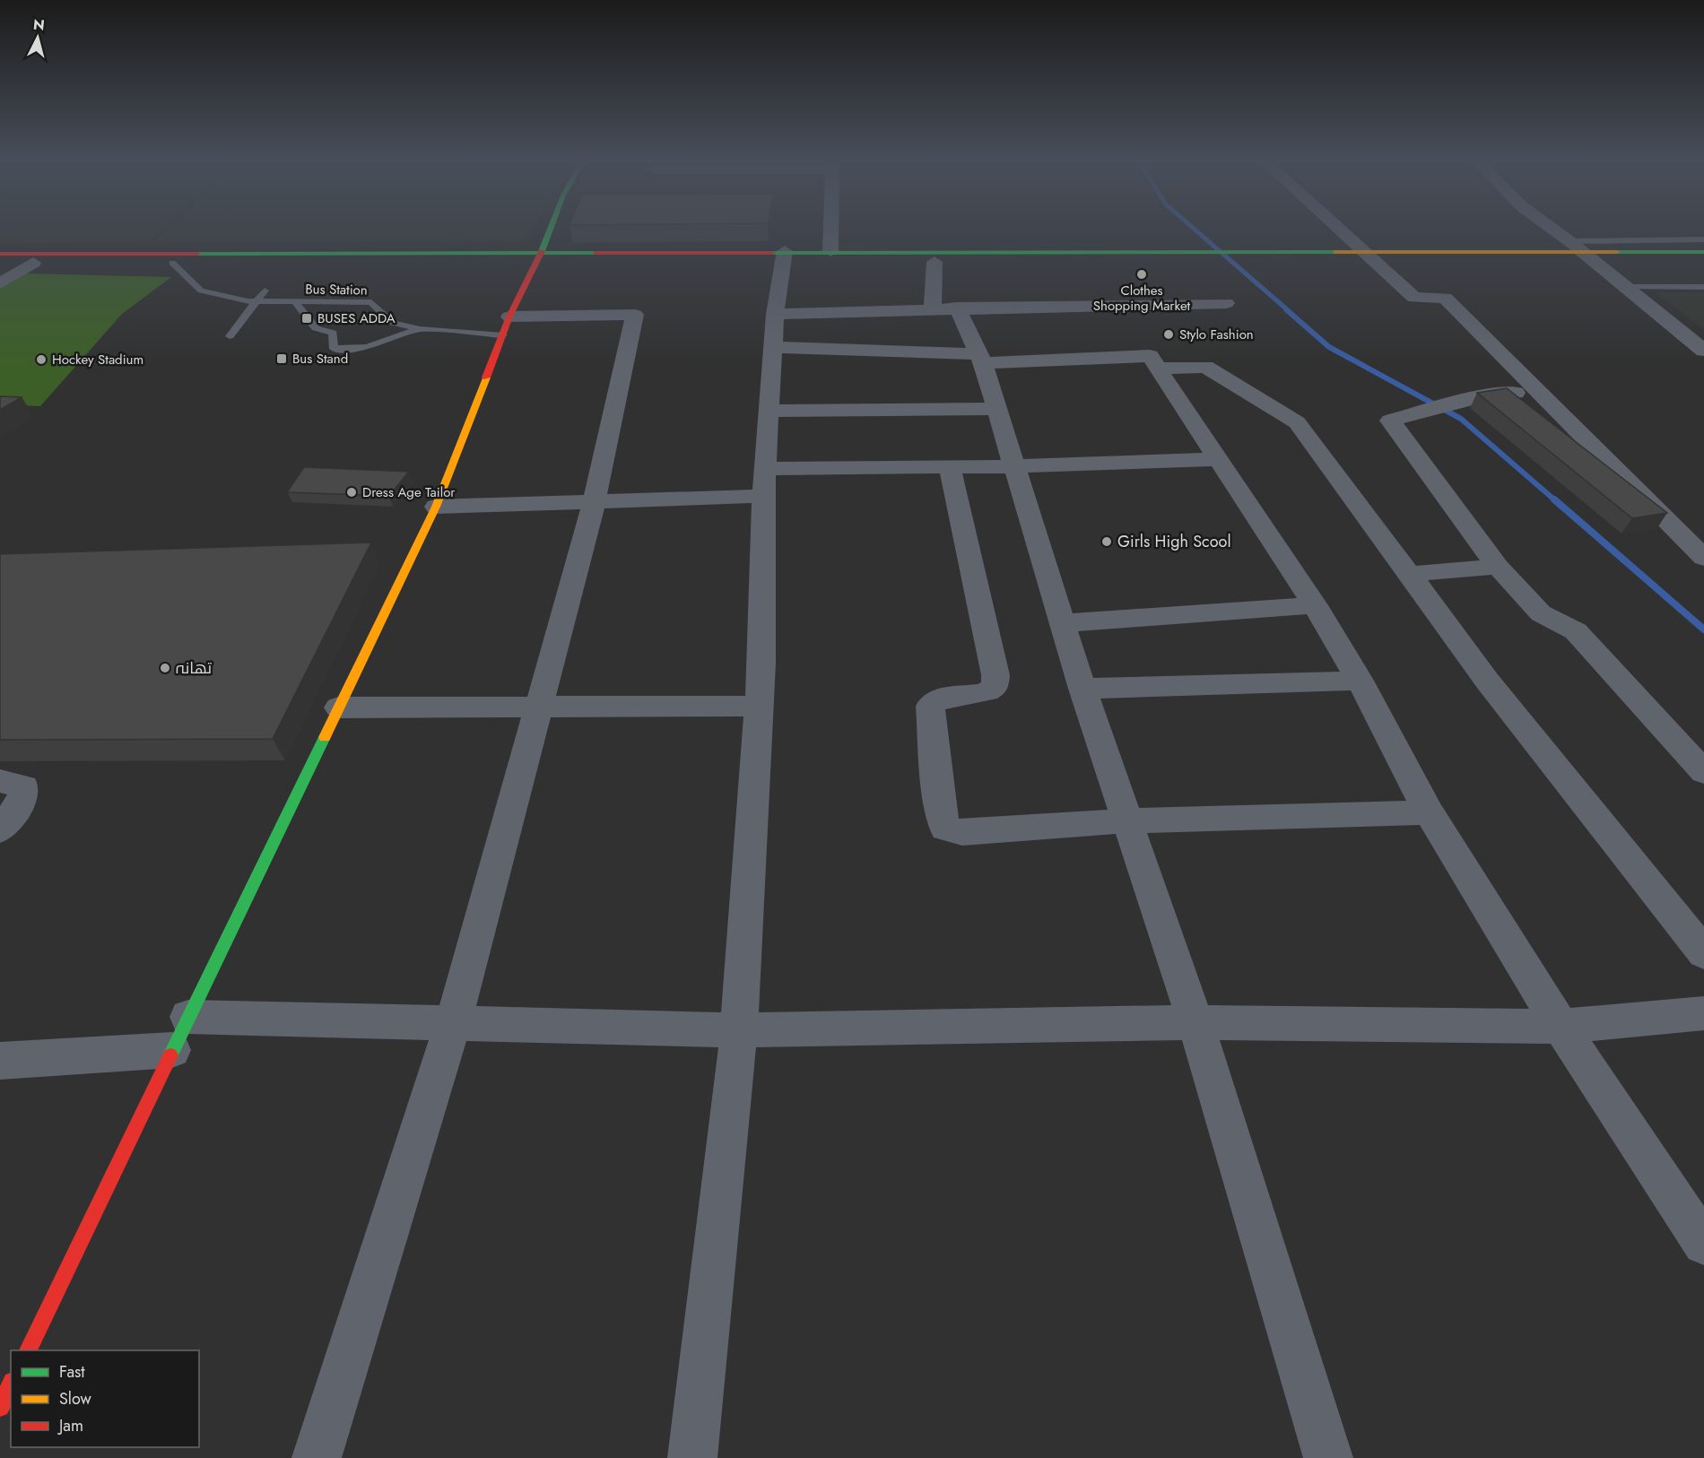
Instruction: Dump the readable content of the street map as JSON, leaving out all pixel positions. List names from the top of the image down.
{
  "streets": {
    "lane": ["Bus Station"]
  },
  "places": {
    "other": [
      "Clothes Shopping Market",
      "Stylo Fashion",
      "Hockey Stadium",
      "Dress Age Tailor",
      "Girls High Scool",
      "تھانہ"
    ],
    "transit": ["BUSES ADDA", "Bus Stand"]
  },
  "legend": ["Fast", "Slow", "Jam"],
  "north": "top"
}
